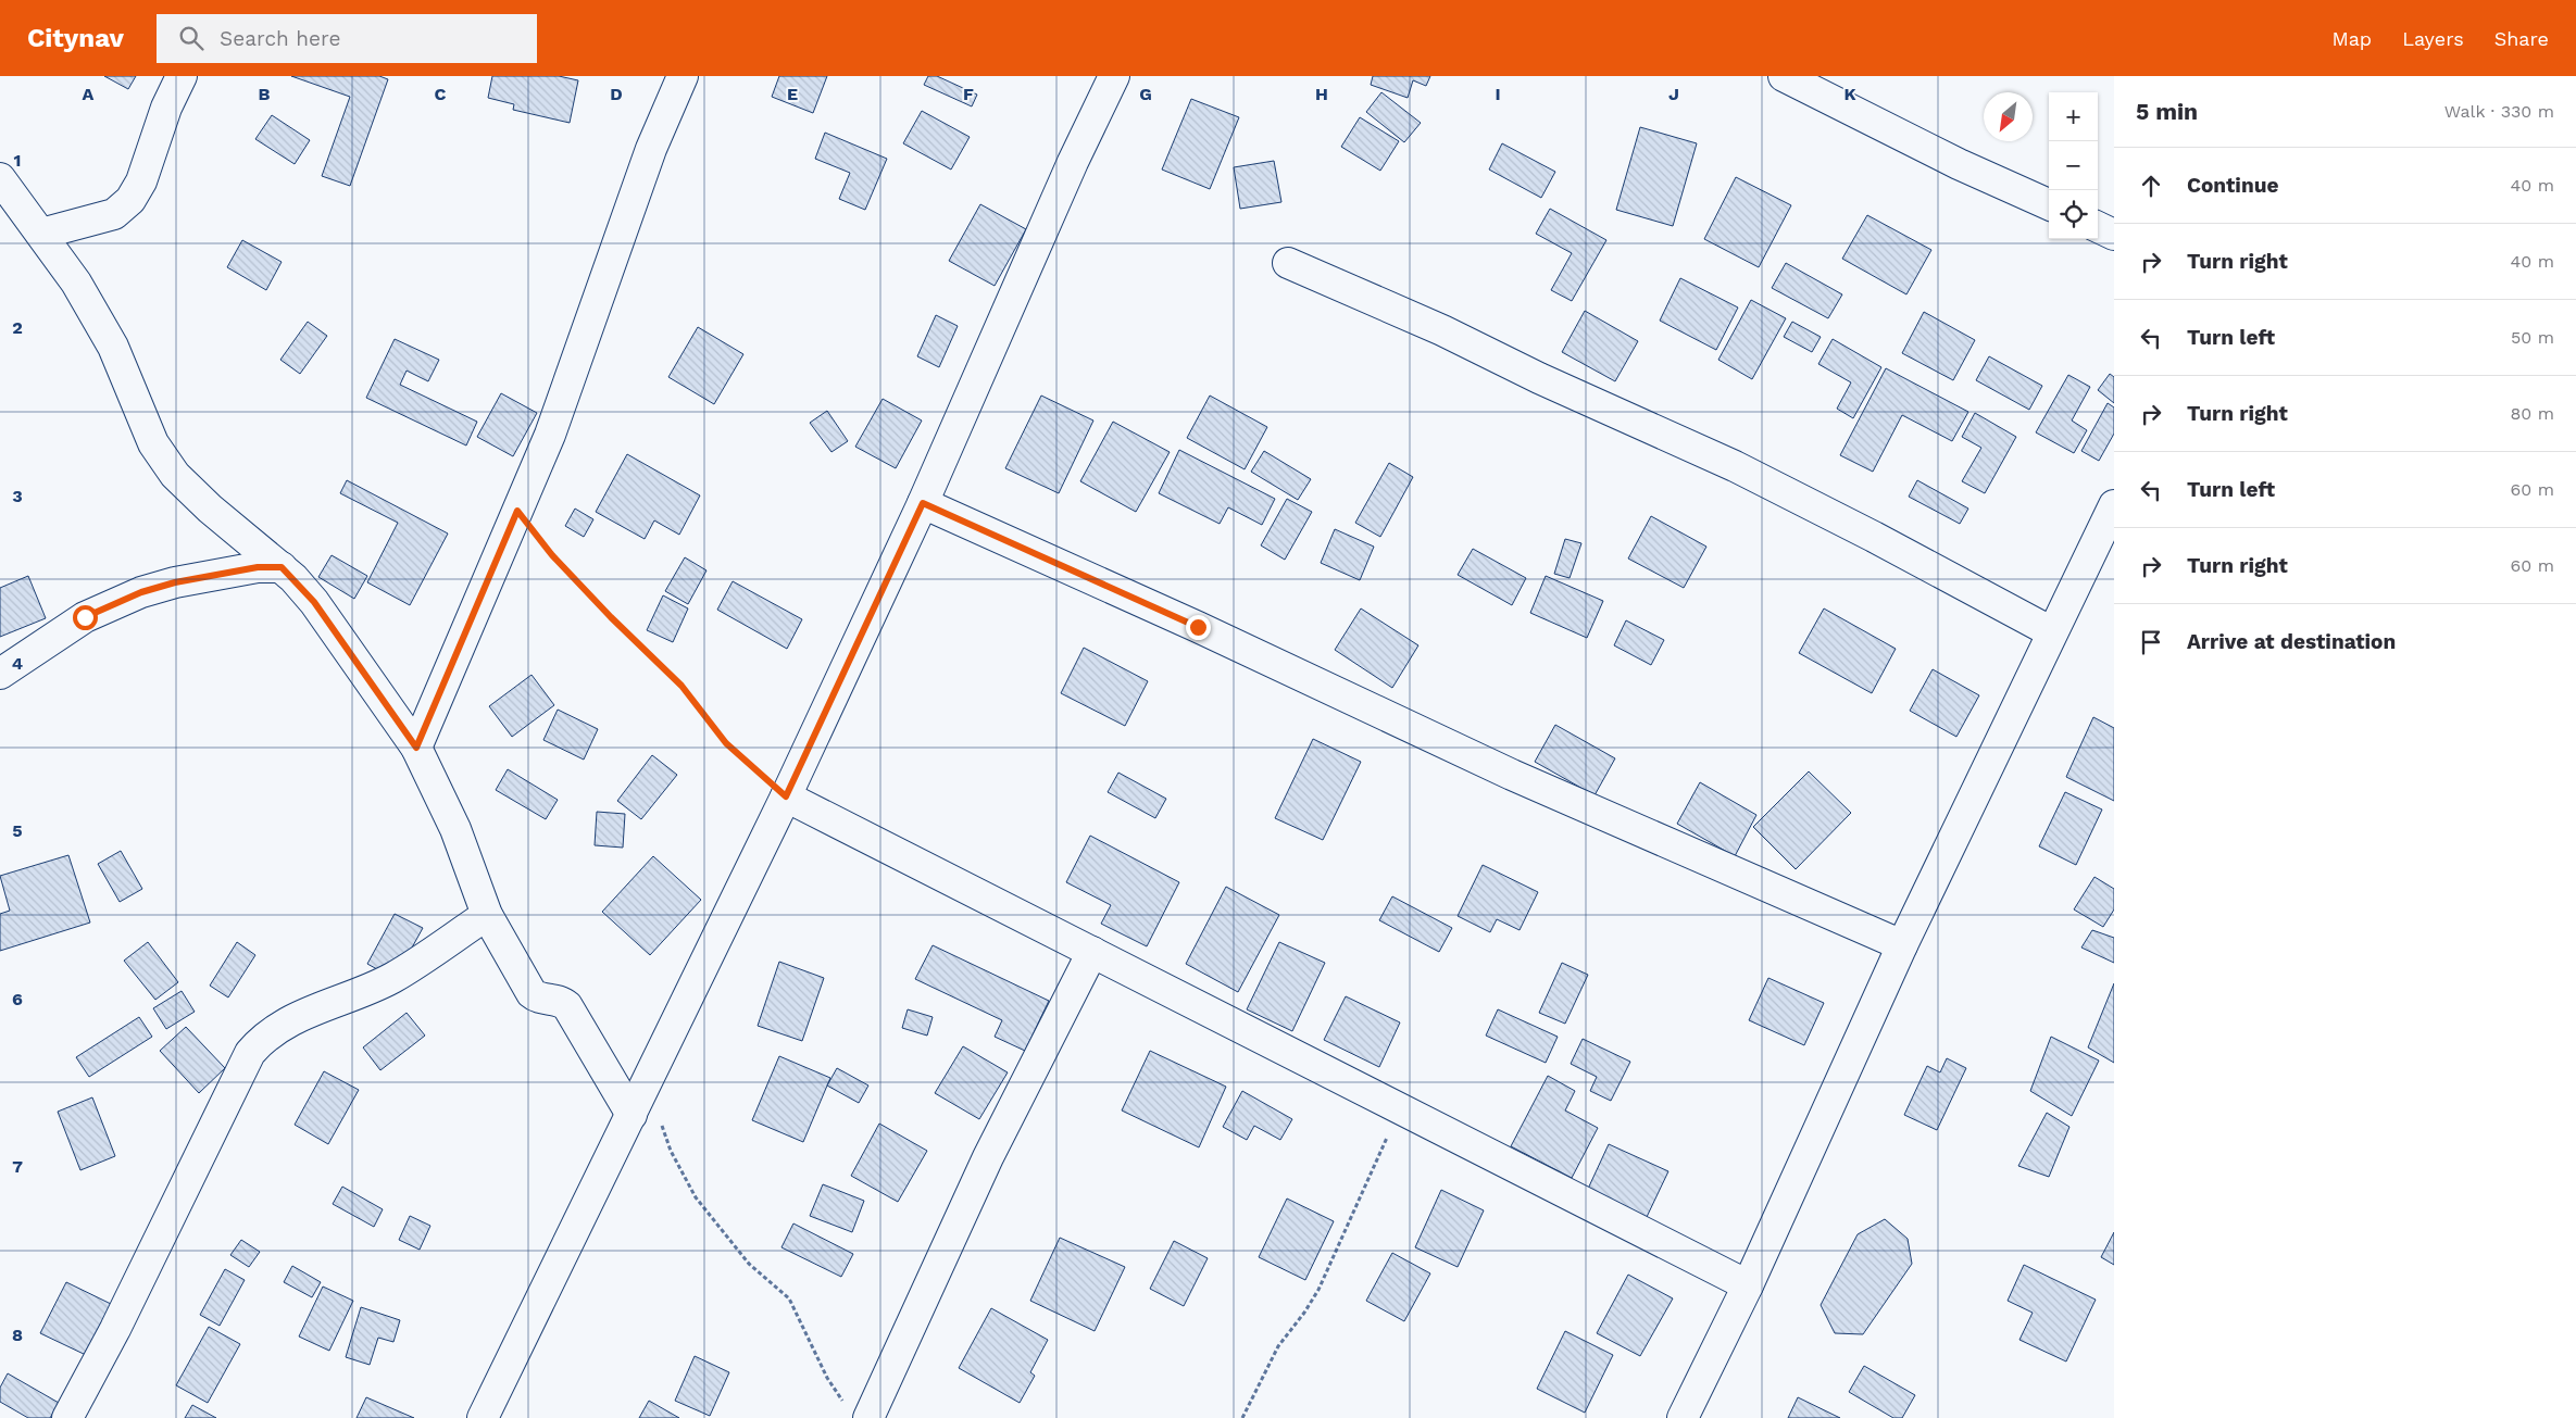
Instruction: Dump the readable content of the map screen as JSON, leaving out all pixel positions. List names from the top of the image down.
{
  "north": "bottom left",
  "page": {
    "header": "Citynav",
    "search": "Search here",
    "nav": ["Map", "Layers", "Share"],
    "heading": ["5 min", "Walk · 330 m"],
    "map_buttons": ["+", "−"],
    "list": [
      ["Continue", "40 m"],
      ["Turn right", "40 m"],
      ["Turn left", "50 m"],
      ["Turn right", "80 m"],
      ["Turn left", "60 m"],
      ["Turn right", "60 m"],
      "Arrive at destination"
    ]
  },
  "grid": {
    "columns": [
      "A",
      "B",
      "C",
      "D",
      "E",
      "F",
      "G",
      "H",
      "I",
      "J",
      "K"
    ],
    "rows": [
      "1",
      "2",
      "3",
      "4",
      "5",
      "6",
      "7",
      "8"
    ]
  }
}
